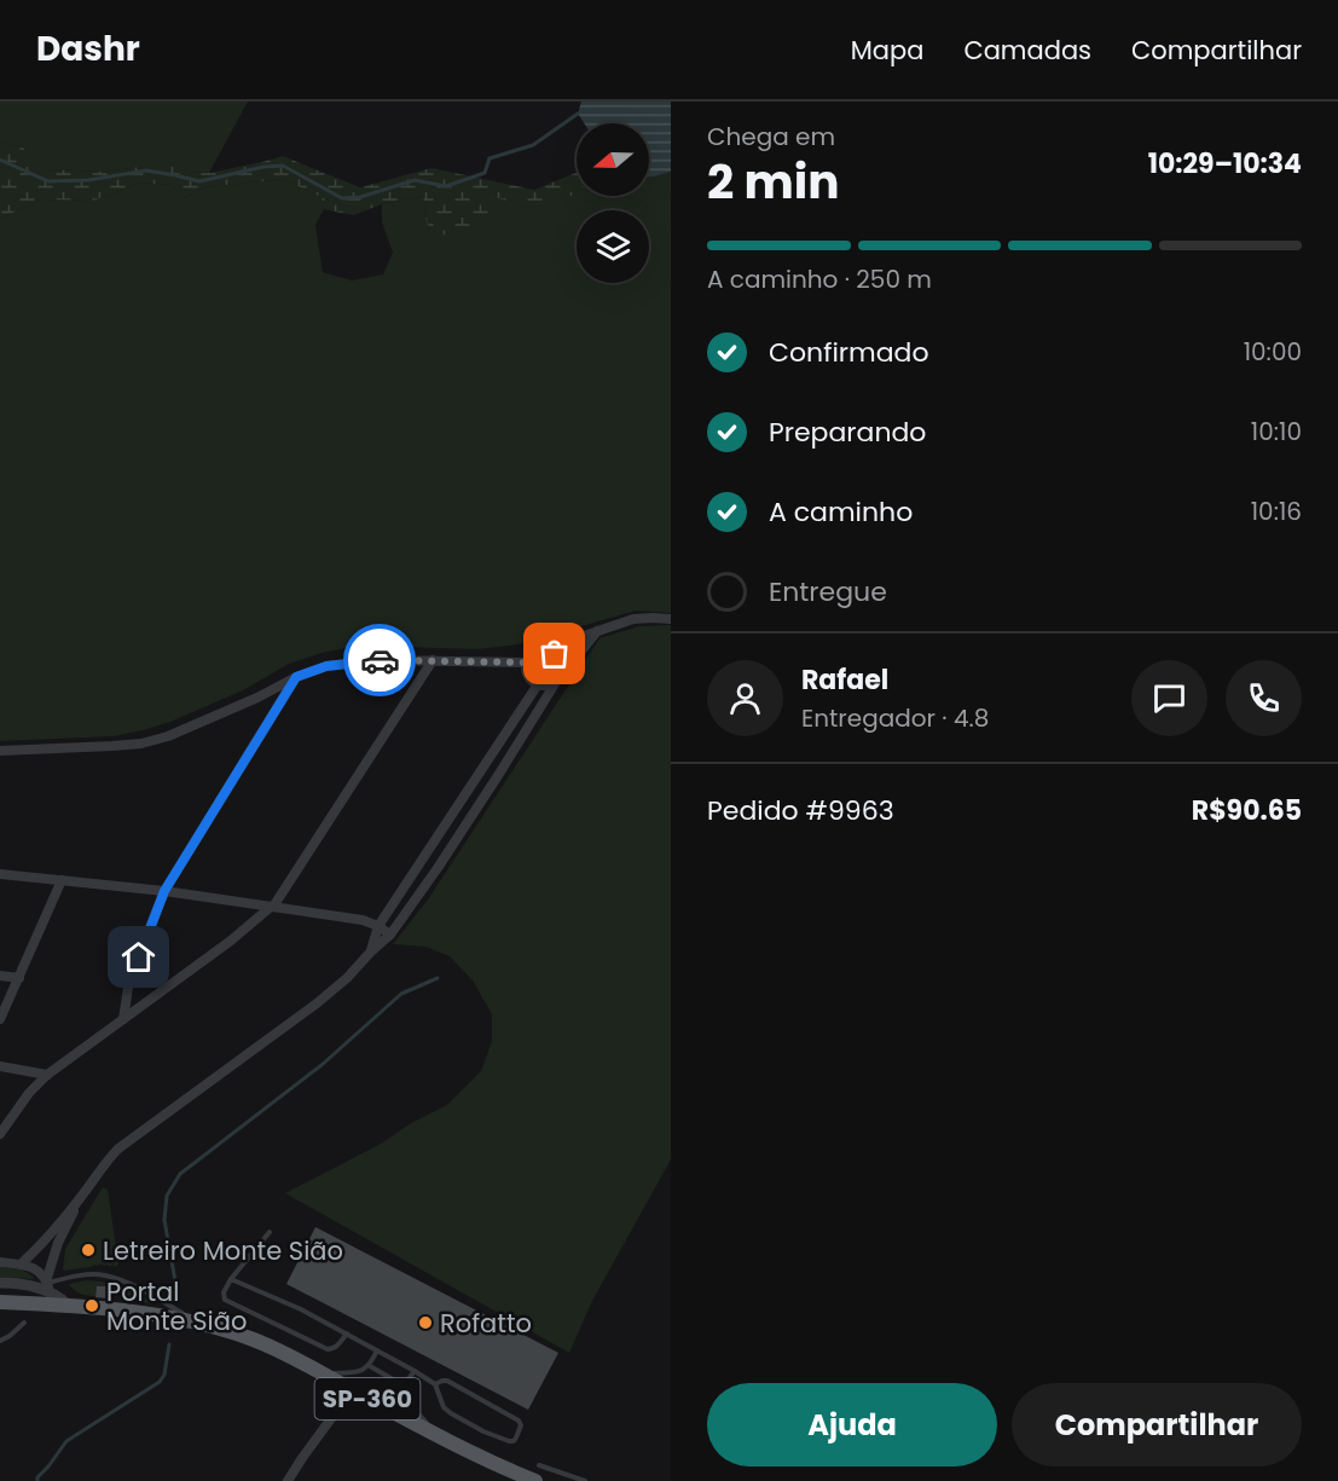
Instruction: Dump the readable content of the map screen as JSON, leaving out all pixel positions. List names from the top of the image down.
{
  "streets": {
    "main road": ["SP-360"]
  },
  "places": ["Letreiro Monte Sião", "Portal Monte Sião", "Rofatto"],
  "north": "left",
  "page": {
    "header": "Dashr",
    "nav": ["Mapa", "Camadas", "Compartilhar"],
    "heading": ["2 min", "Chega em", "10:29–10:34"],
    "panel": [
      "Rafael",
      "Entregador · 4.8",
      "Pedido #9963",
      "R$90.65"
    ],
    "bar": "A caminho · 250 m",
    "list": [
      ["Confirmado", "10:00"],
      ["Preparando", "10:10"],
      ["A caminho", "10:16"],
      "Entregue"
    ],
    "buttons": ["Ajuda", "Compartilhar"]
  }
}
